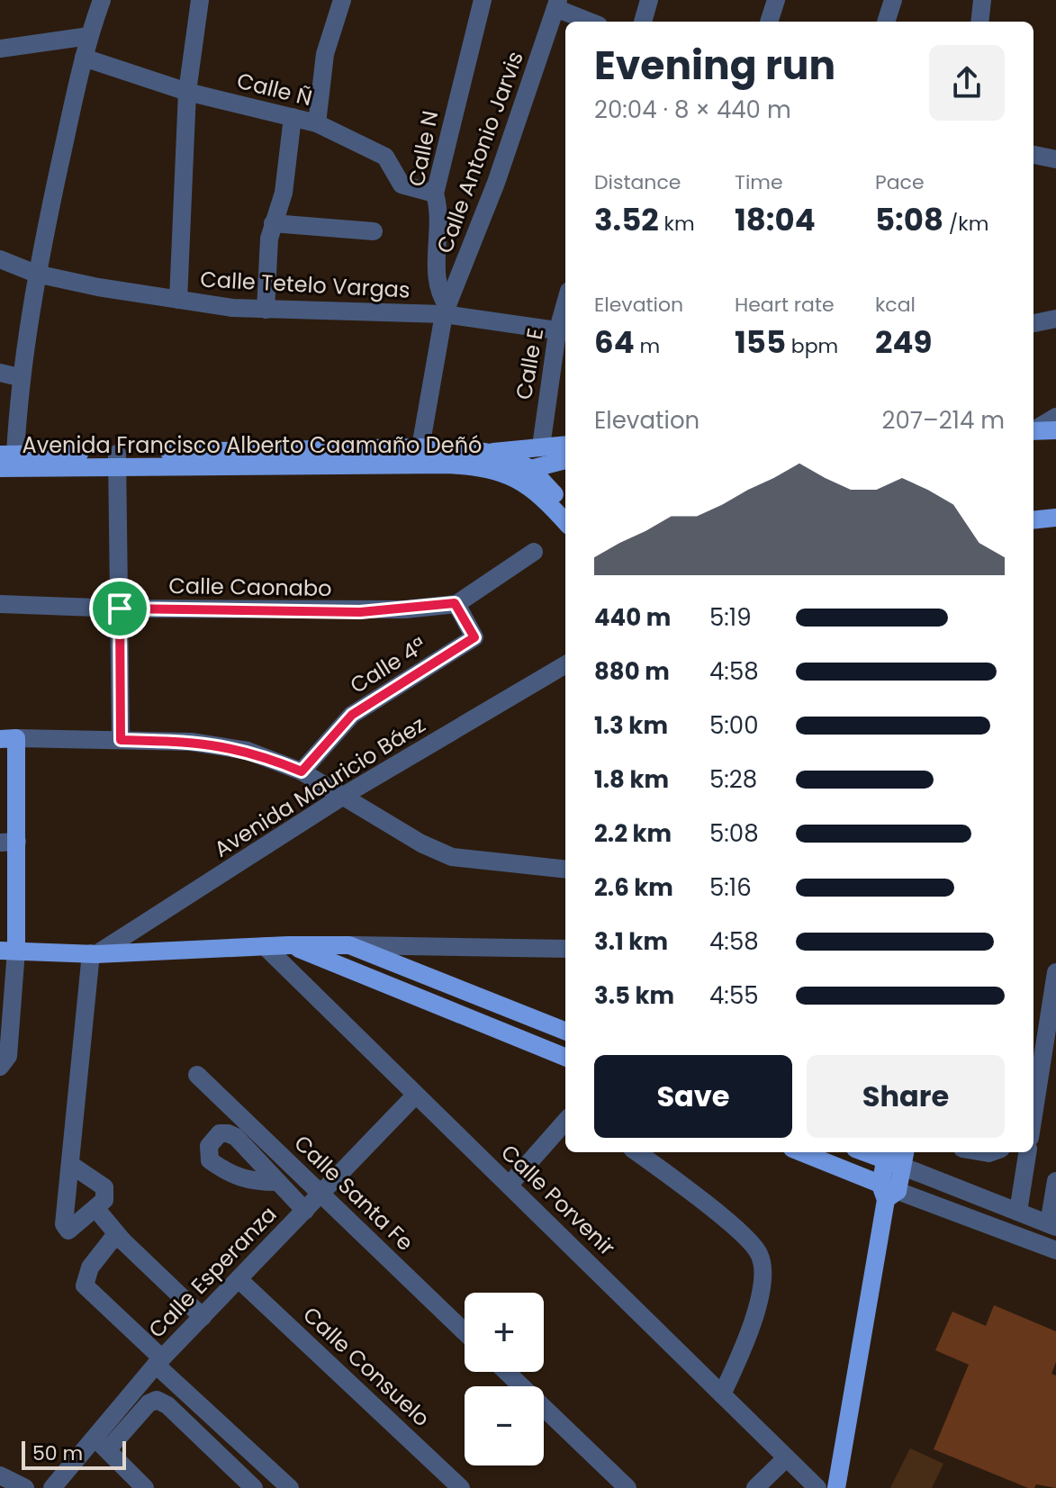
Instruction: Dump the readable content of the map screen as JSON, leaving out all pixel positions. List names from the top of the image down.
{
  "streets": {
    "main road": ["Avenida Francisco Alberto Caamaño Deñó"],
    "street": [
      "Calle Ñ",
      "Calle N",
      "Calle Antonio Jarvis",
      "Calle Tetelo Vargas",
      "Calle E",
      "Calle Caonabo",
      "Calle 4ª",
      "Avenida Mauricio Báez",
      "Calle Santa Fe",
      "Calle Porvenir",
      "Calle Esperanza",
      "Calle Consuelo"
    ]
  },
  "crossings": [
    ["Calle Ñ", "Calle N"],
    ["Calle N", "Calle Antonio Jarvis"],
    ["Calle N", "Calle Tetelo Vargas"],
    ["Calle Antonio Jarvis", "Calle Tetelo Vargas"],
    ["Calle Antonio Jarvis", "Avenida Francisco Alberto Caamaño Deñó"],
    ["Calle Tetelo Vargas", "Calle E"],
    ["Calle Caonabo", "Calle 4ª"],
    ["Calle Santa Fe", "Calle Esperanza"],
    ["Calle Porvenir", "Calle Esperanza"],
    ["Calle Esperanza", "Calle Consuelo"]
  ],
  "scale_bar": "50 m",
  "page": {
    "heading": ["Evening run", "20:04 · 8 × 440 m"],
    "stats": [
      ["Distance", "3.52 km"],
      ["Time", "18:04"],
      ["Pace", "5:08 /km"],
      ["Elevation", "64 m"],
      ["Heart rate", "155 bpm"],
      ["kcal", "249"]
    ],
    "chart": ["Elevation", "207–214 m"],
    "list": [
      {
        "name": "440 m",
        "note": "5:19"
      },
      {
        "name": "880 m",
        "note": "4:58"
      },
      {
        "name": "1.3 km",
        "note": "5:00"
      },
      {
        "name": "1.8 km",
        "note": "5:28"
      },
      {
        "name": "2.2 km",
        "note": "5:08"
      },
      {
        "name": "2.6 km",
        "note": "5:16"
      },
      {
        "name": "3.1 km",
        "note": "4:58"
      },
      {
        "name": "3.5 km",
        "note": "4:55"
      }
    ],
    "buttons": ["Save", "Share"],
    "map_buttons": ["+", "−"],
    "scale": "50 m"
  }
}
